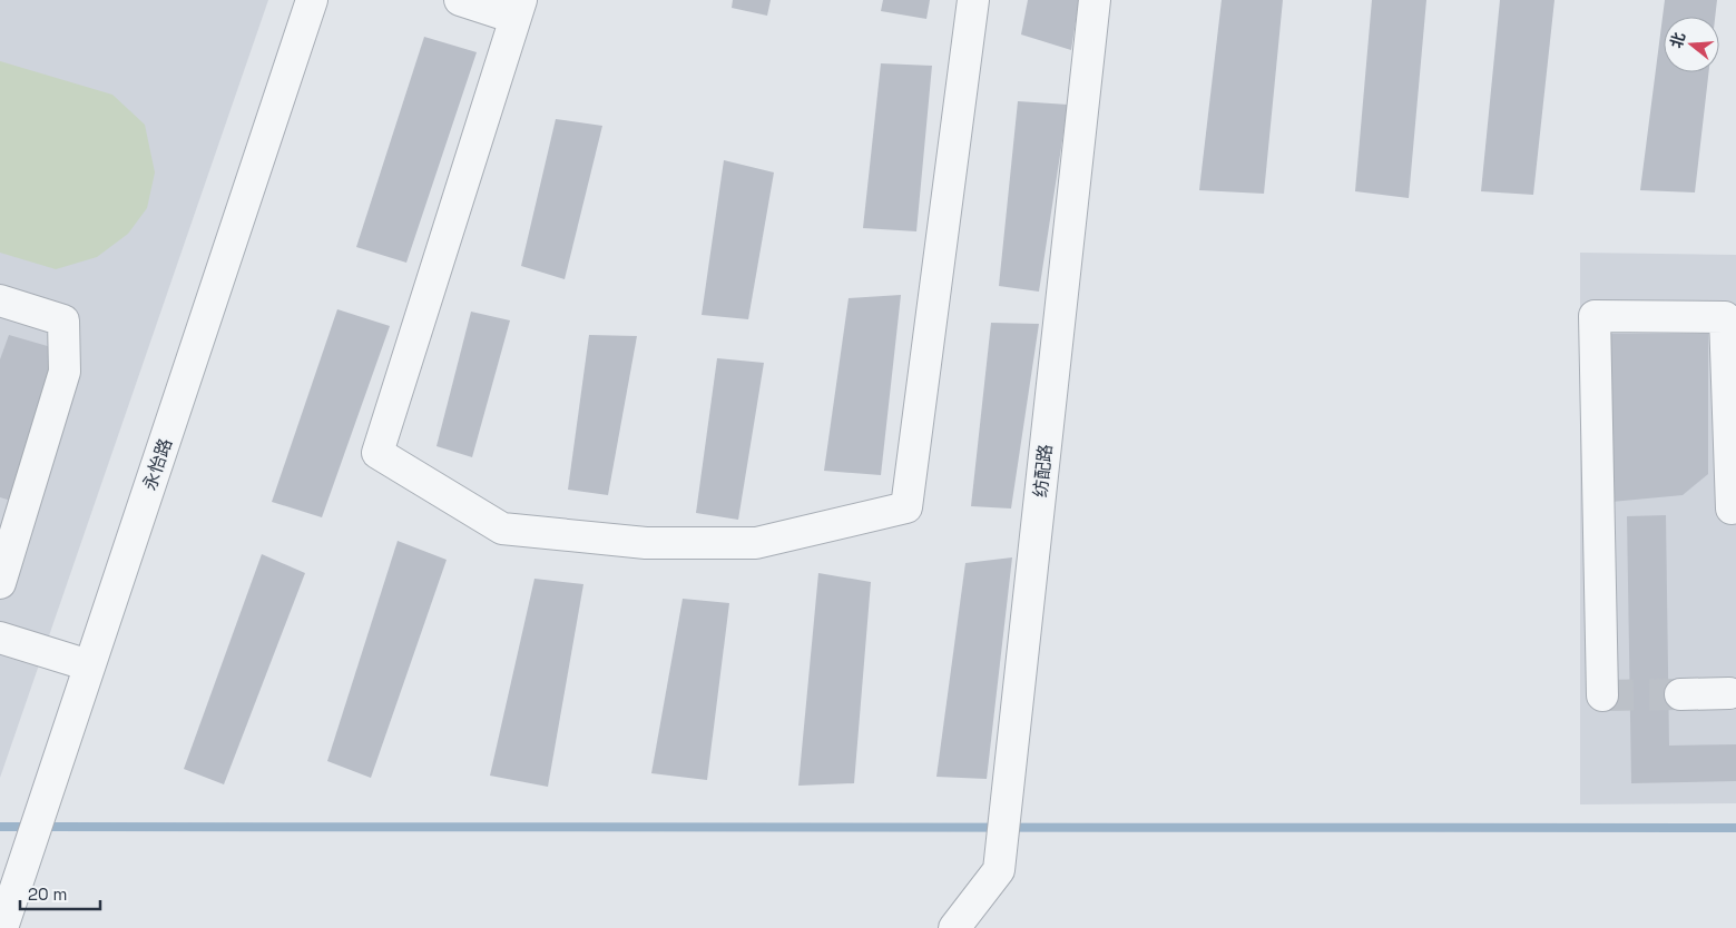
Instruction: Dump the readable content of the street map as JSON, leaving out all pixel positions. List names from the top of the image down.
{
  "streets": {
    "street": ["永怡路", "纺配路"]
  },
  "scale_bar": "20 m",
  "north": "left"
}
